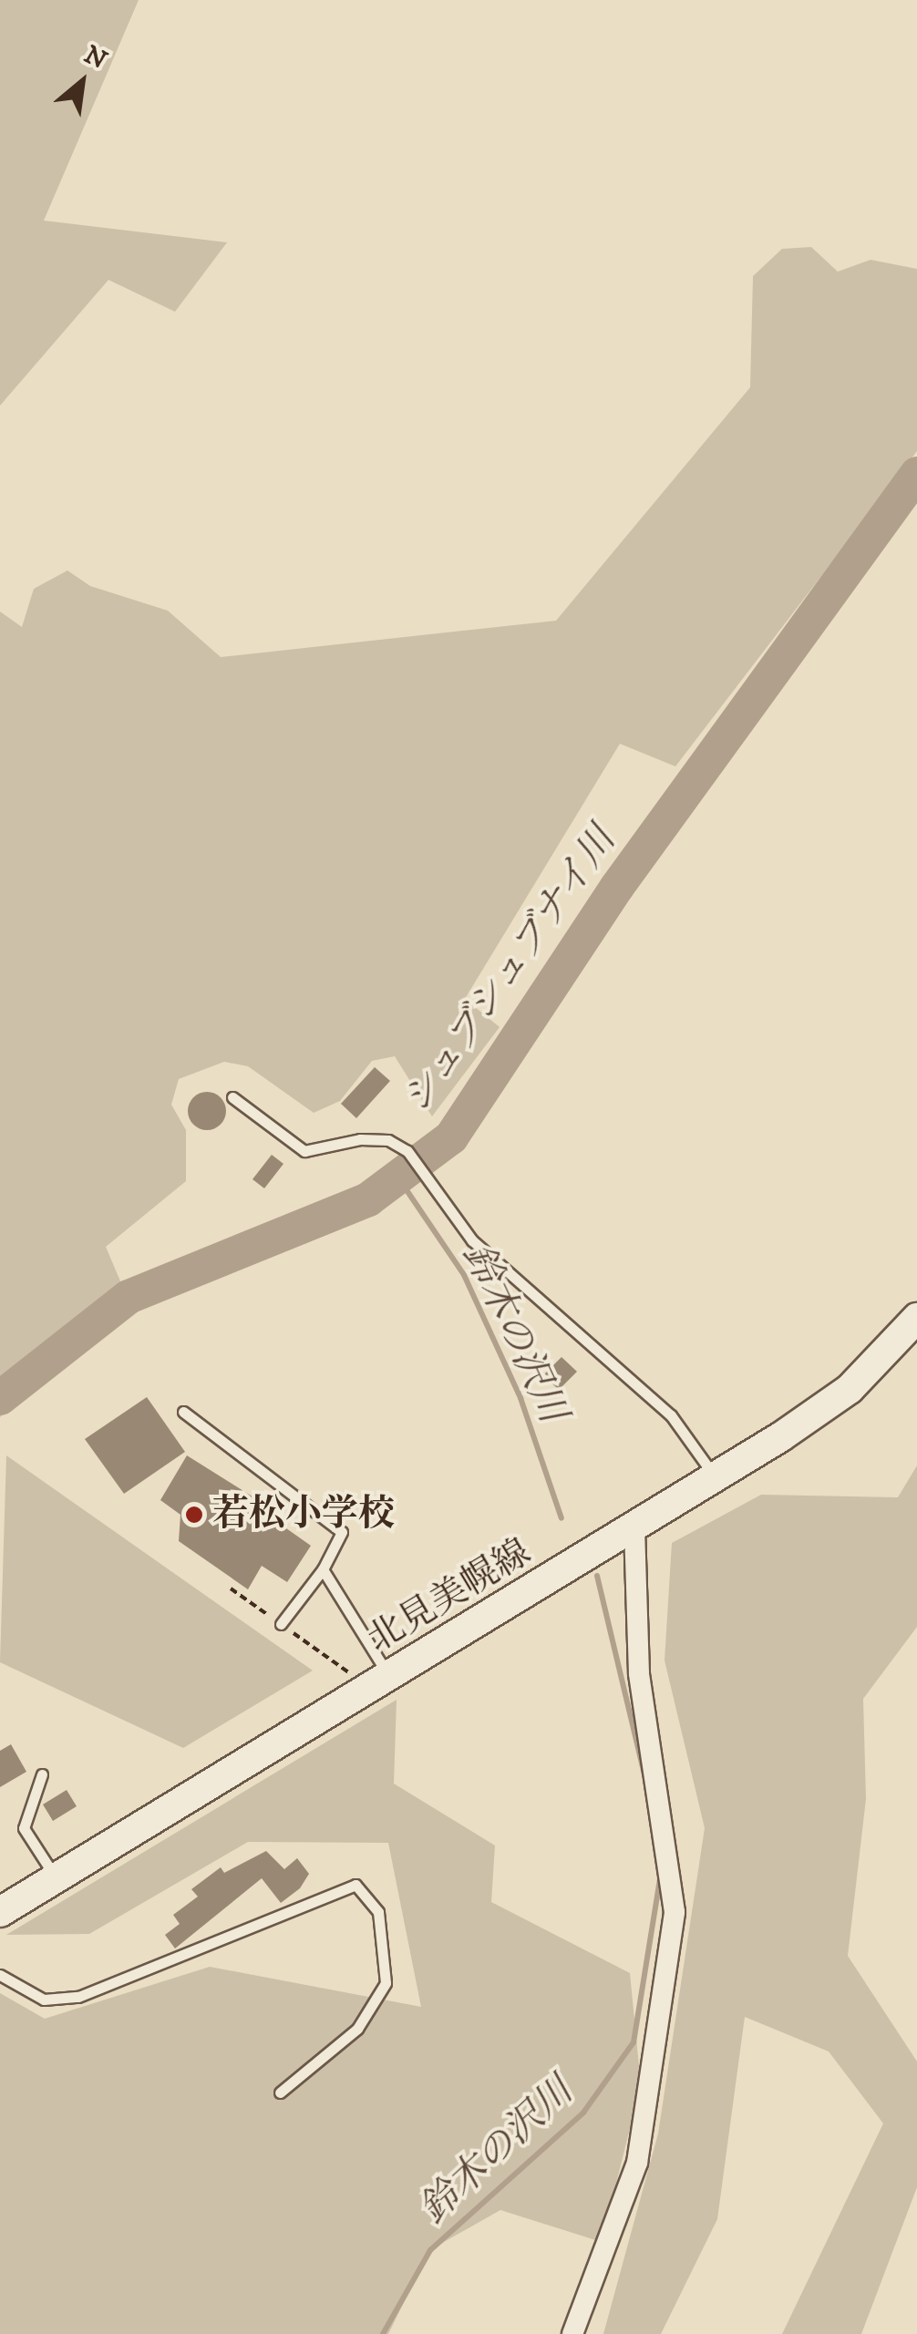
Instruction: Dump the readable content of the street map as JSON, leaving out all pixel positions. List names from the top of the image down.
{
  "streets": {
    "main road": ["北見美幌線"]
  },
  "water": ["シュブシュブナイ川", "鈴木の沢川"],
  "places": ["若松小学校"],
  "north": "top right"
}
